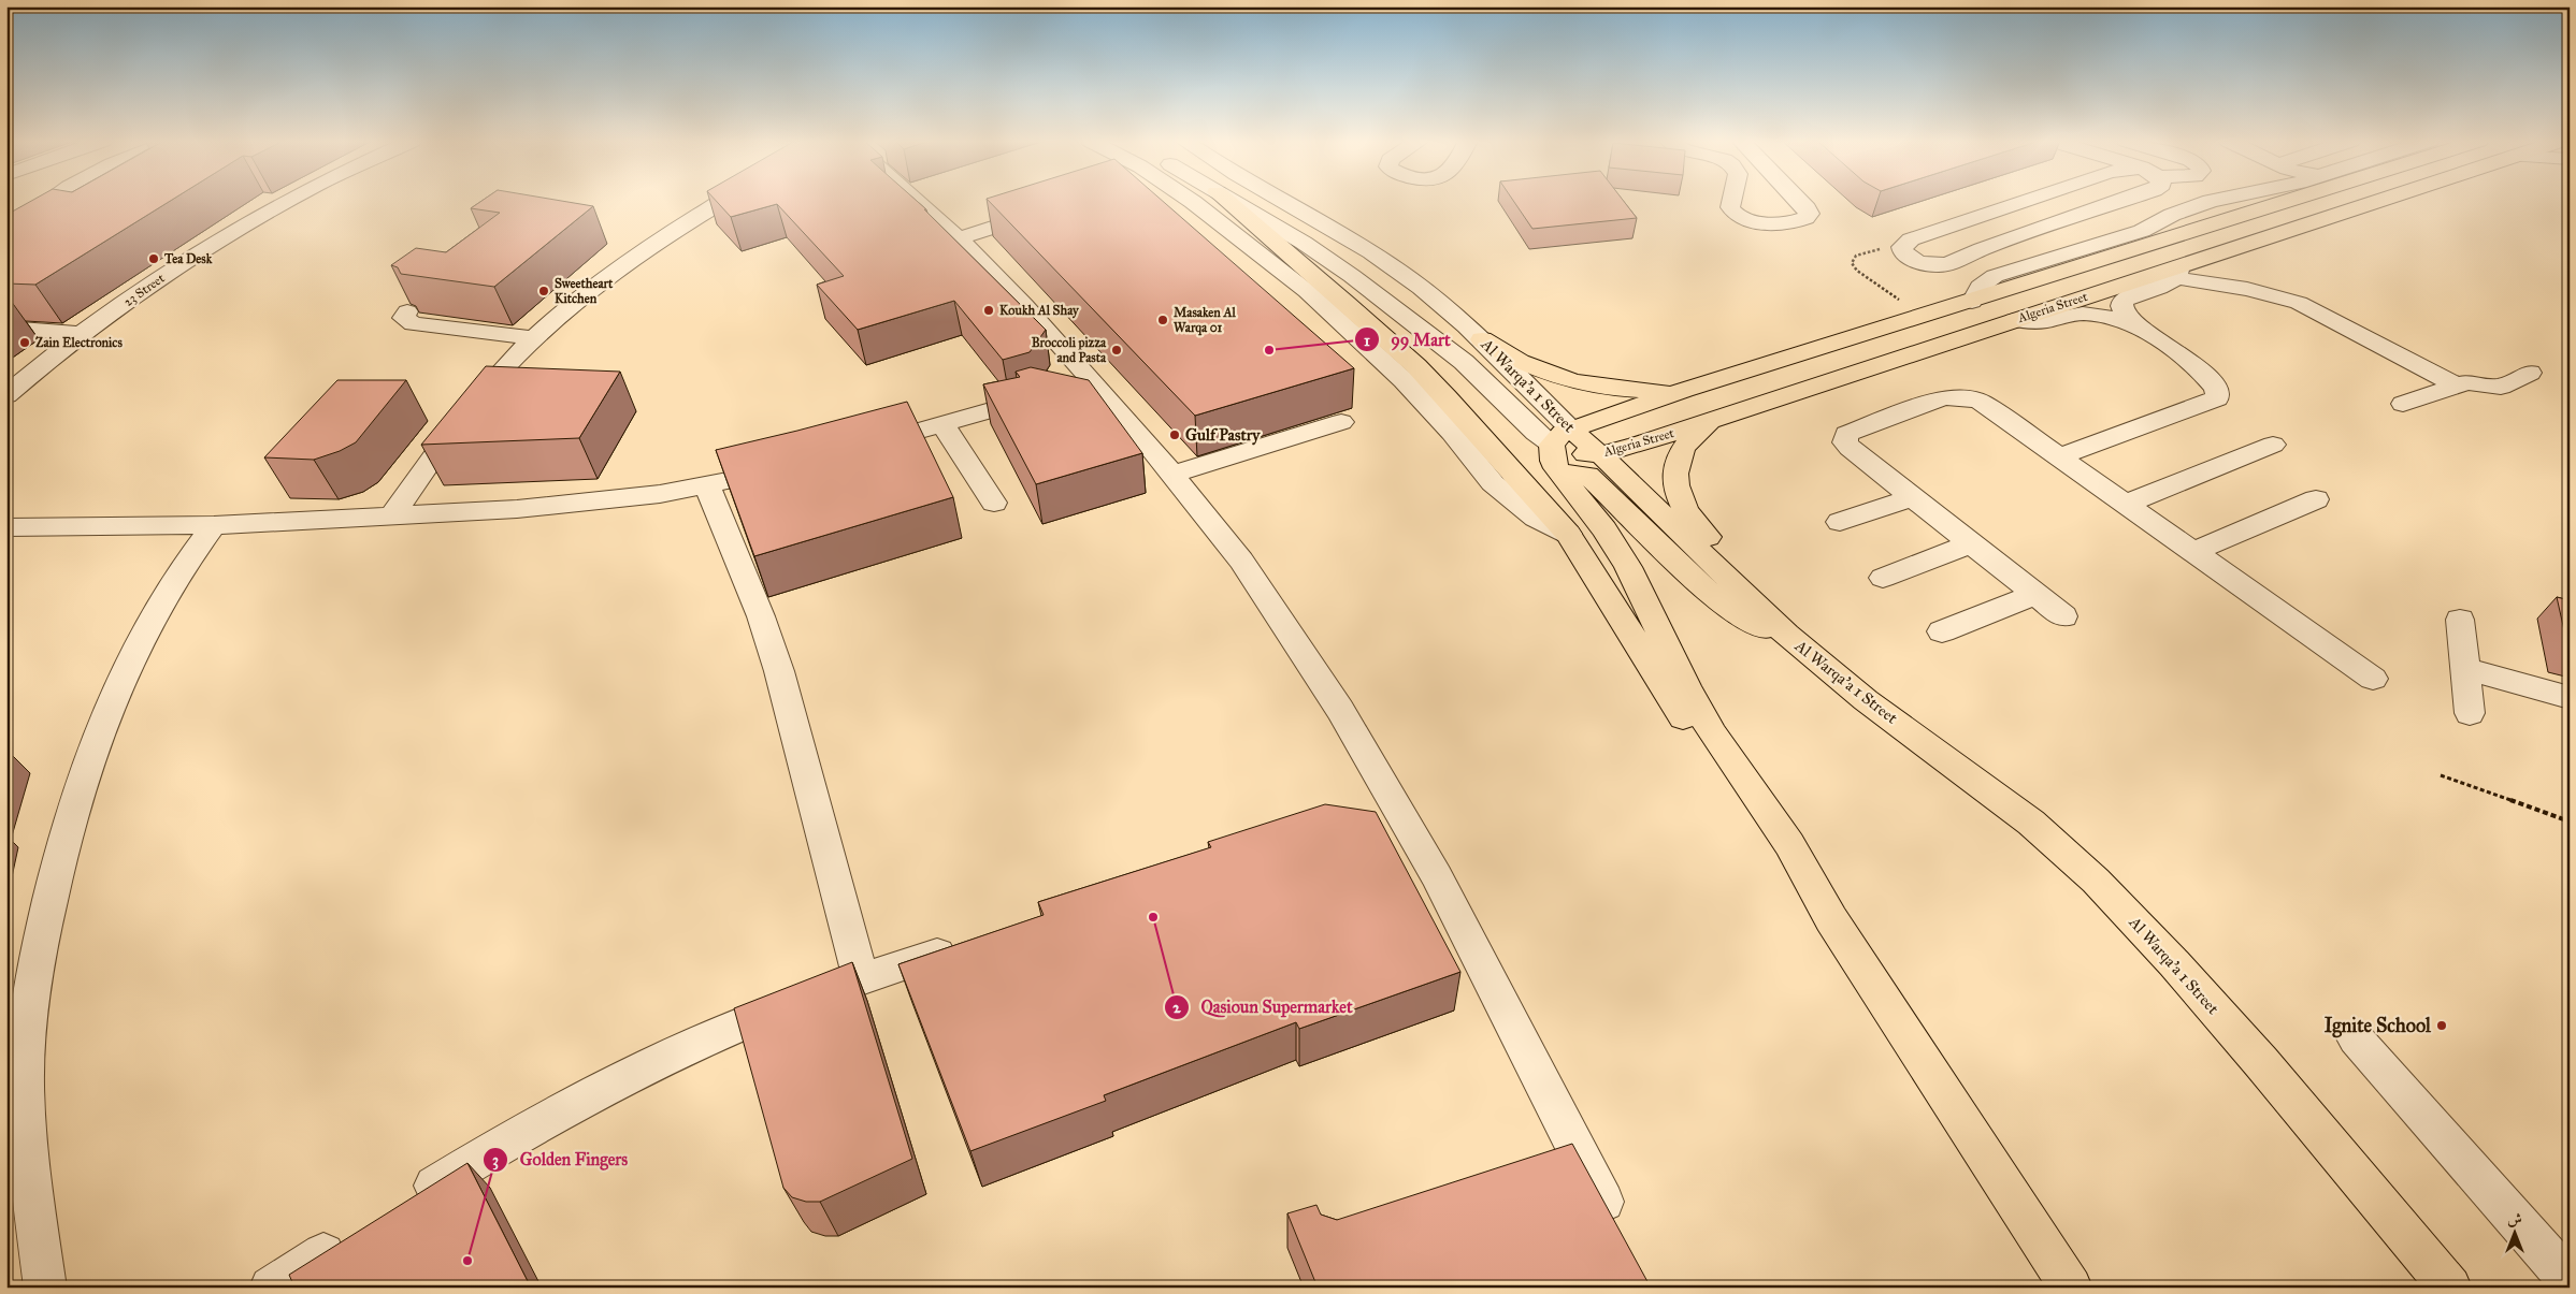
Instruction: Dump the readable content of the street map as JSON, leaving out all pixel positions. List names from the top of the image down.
{
  "streets": {
    "main road": ["Algeria Street", "Al Warqa'a 1 Street"],
    "street": ["23 Street"]
  },
  "crossings": [
    ["Algeria Street", "Al Warqa'a 1 Street"]
  ],
  "places": [
    "Tea Desk",
    "Sweetheart Kitchen",
    "Koukh Al Shay",
    "Masaken Al Warqa 01",
    "Zain Electronics",
    "Broccoli pizza and Pasta",
    "99 Mart",
    "Gulf Pastry",
    "Qasioun Supermarket",
    "Ignite School",
    "Golden Fingers"
  ],
  "north": "top"
}
